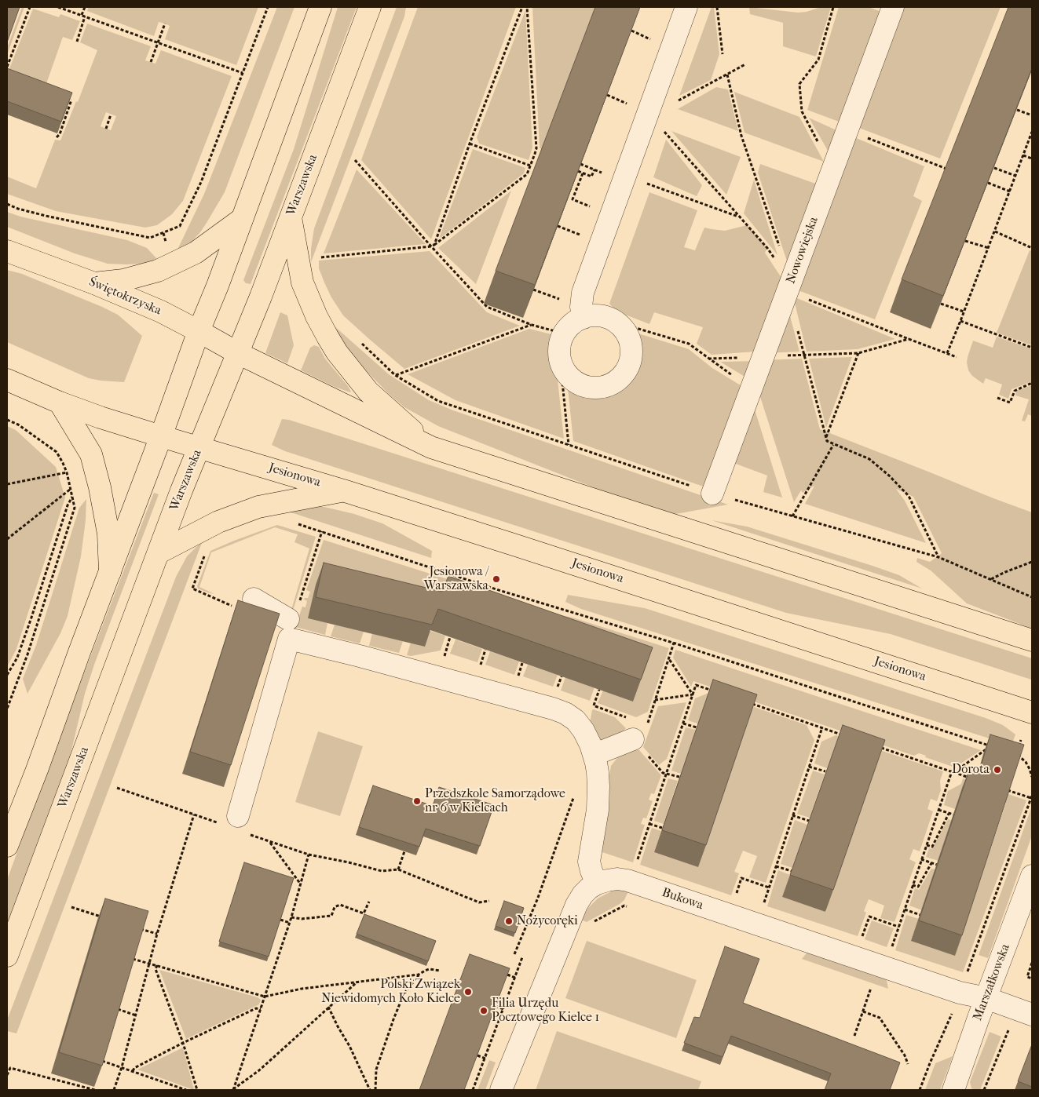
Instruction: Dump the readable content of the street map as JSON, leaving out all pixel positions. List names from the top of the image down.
{
  "streets": {
    "main road": ["Warszawska", "Świętokrzyska", "Jesionowa"],
    "street": ["Nowowiejska", "Bukowa", "Marszałkowska"]
  },
  "crossings": [
    ["Warszawska", "Świętokrzyska"],
    ["Warszawska", "Jesionowa"],
    ["Bukowa", "Marszałkowska"]
  ],
  "places": [
    "Jesionowa / Warszawska",
    "Dorota",
    "Przedszkole Samorządowe nr 6 w Kielcach",
    "Nożycoręki",
    "Polski Związek Niewidomych Koło Kielce",
    "Filia Urzędu Pocztowego Kielce 1"
  ]
}
